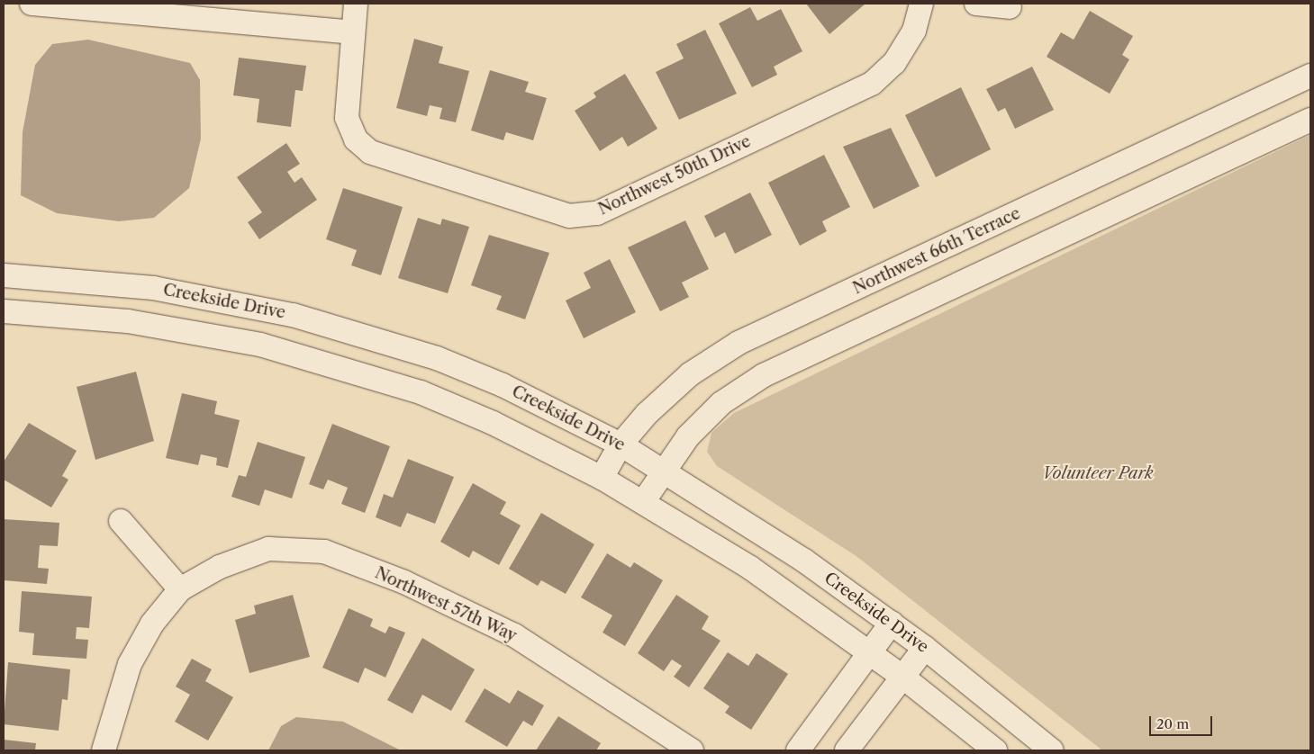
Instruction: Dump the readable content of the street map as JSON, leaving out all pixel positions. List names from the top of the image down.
{
  "streets": {
    "street": [
      "Northwest 50th Drive",
      "Northwest 66th Terrace",
      "Creekside Drive",
      "Northwest 57th Way"
    ]
  },
  "crossings": [
    ["Northwest 66th Terrace", "Creekside Drive"]
  ],
  "parks": ["Volunteer Park"],
  "scale_bar": "20 m"
}
